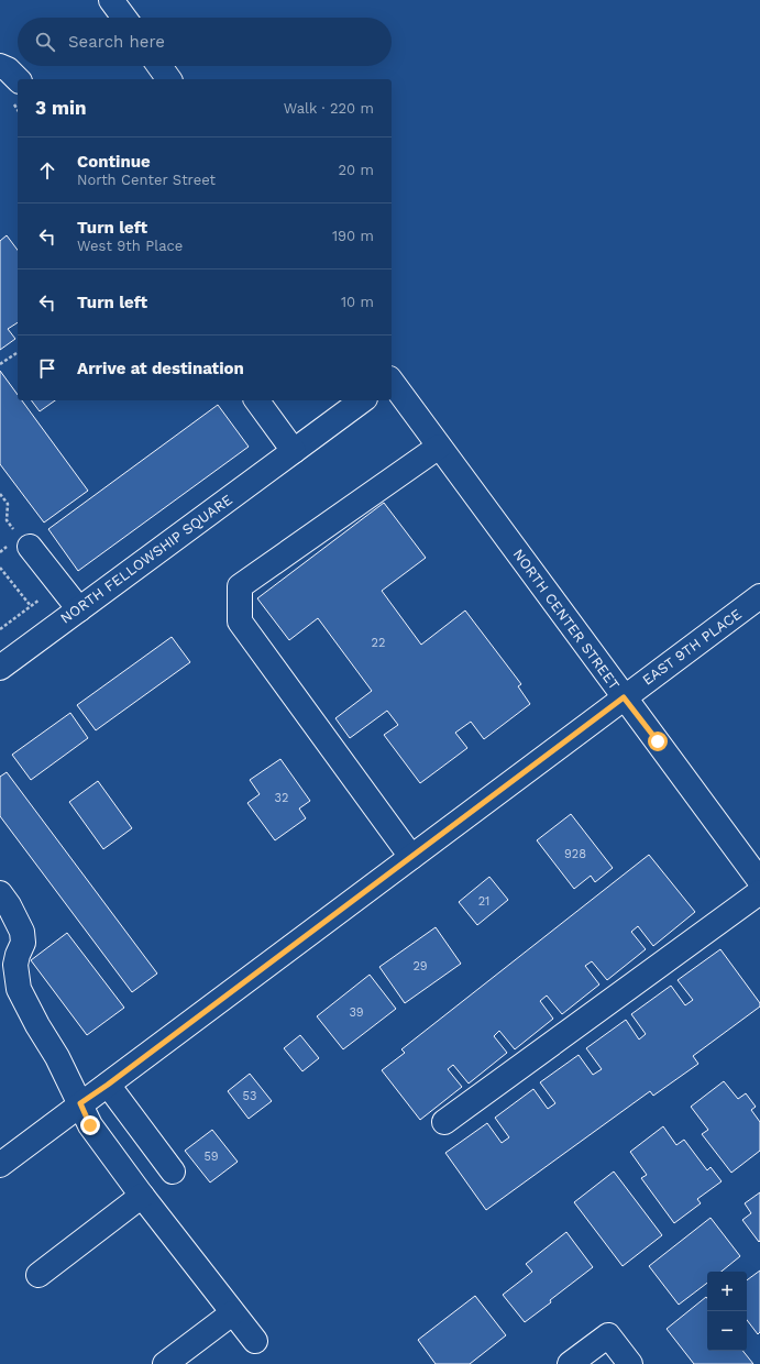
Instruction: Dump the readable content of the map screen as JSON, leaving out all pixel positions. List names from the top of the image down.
{
  "streets": {
    "street": ["NORTH FELLOWSHIP SQUARE", "NORTH CENTER STREET", "EAST 9TH PLACE"]
  },
  "crossings": [
    ["NORTH CENTER STREET", "EAST 9TH PLACE"]
  ],
  "house_numbers": [
    "22",
    "32",
    "928",
    "21",
    "29",
    "39",
    "53",
    "59"
  ],
  "page": {
    "search": "Search here",
    "heading": ["3 min", "Walk · 220 m"],
    "list": [
      ["Continue", "North Center Street", "20 m"],
      ["Turn left", "West 9th Place", "190 m"],
      ["Turn left", "10 m"],
      "Arrive at destination"
    ],
    "map_buttons": ["+", "−"]
  }
}
